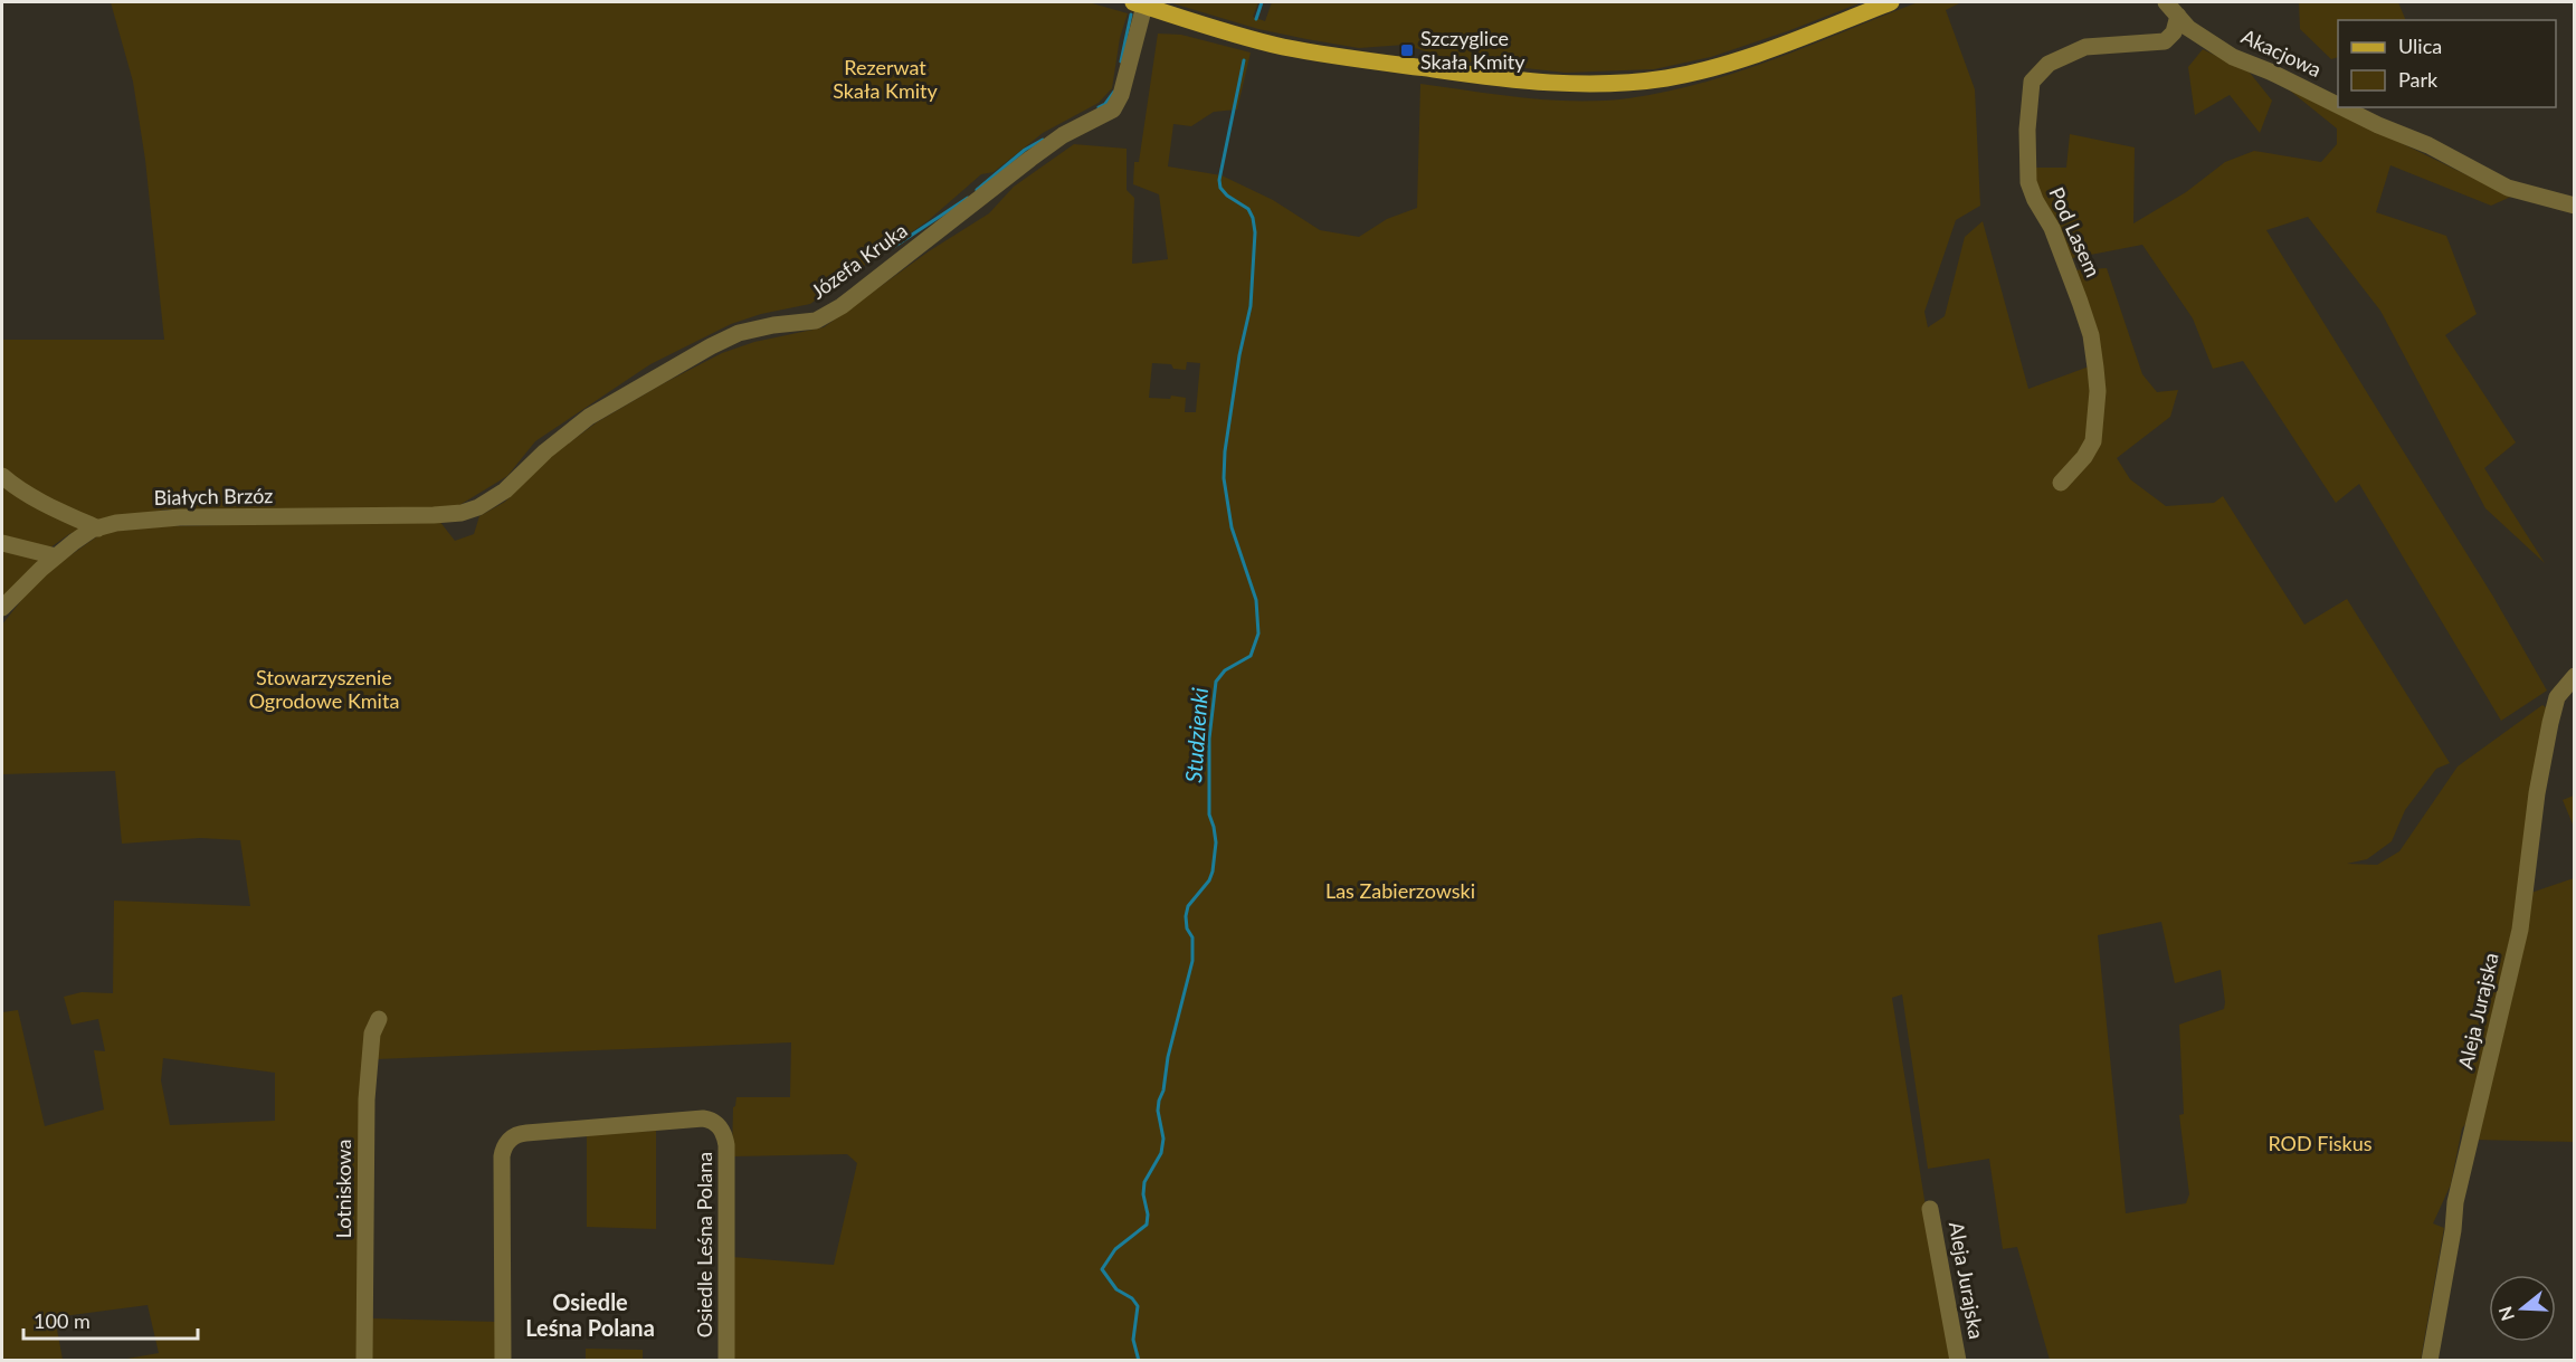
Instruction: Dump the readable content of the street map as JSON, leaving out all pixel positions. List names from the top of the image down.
{
  "streets": {
    "street": [
      "Akacjowa",
      "Pod Lasem",
      "Józefa Kruka",
      "Białych Brzóz",
      "Aleja Jurajska",
      "Lotniskowa",
      "Osiedle Leśna Polana"
    ]
  },
  "crossings": [
    ["Akacjowa", "Pod Lasem"],
    ["Józefa Kruka", "Białych Brzóz"]
  ],
  "districts": ["Osiedle Leśna Polana"],
  "water": ["Studzienki"],
  "parks": [
    "Rezerwat Skała Kmity",
    "Stowarzyszenie Ogrodowe Kmita",
    "Las Zabierzowski",
    "ROD Fiskus"
  ],
  "places": {
    "transit": ["Szczyglice Skała Kmity"]
  },
  "legend": ["Ulica", "Park"],
  "scale_bar": "100 m",
  "north": "left"
}
